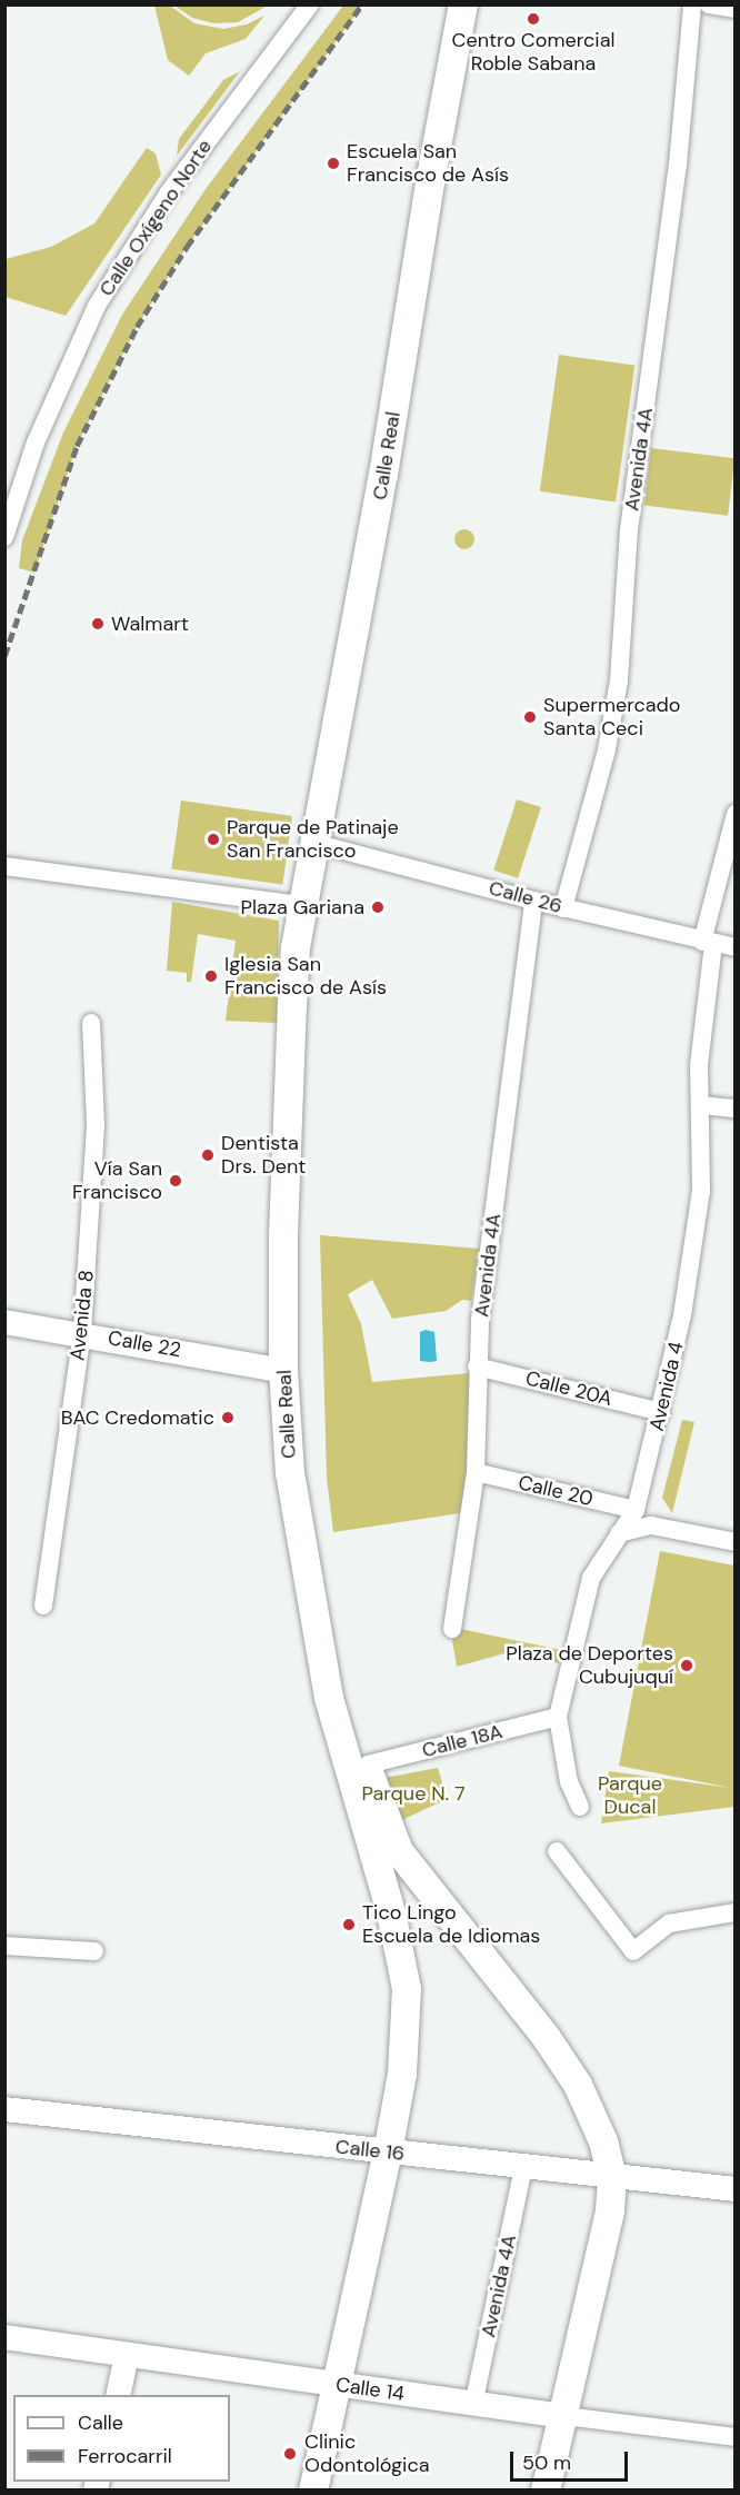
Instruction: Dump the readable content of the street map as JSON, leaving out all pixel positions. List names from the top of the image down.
{
  "streets": {
    "main road": [
      "Calle Real",
      "Calle 22",
      "Calle 16",
      "Calle 14"
    ],
    "street": [
      "Calle Oxígeno Norte",
      "Avenida 4A",
      "Calle 26",
      "Avenida 8",
      "Avenida 4",
      "Calle 20A",
      "Calle 20",
      "Calle 18A"
    ]
  },
  "crossings": [
    ["Calle Real", "Calle 26"],
    ["Calle Real", "Calle 22"],
    ["Calle Real", "Calle 18A"],
    ["Calle Real", "Calle 16"],
    ["Calle Real", "Calle 14"],
    ["Avenida 4A", "Calle 26"],
    ["Avenida 4A", "Calle 20A"],
    ["Avenida 4A", "Calle 20"],
    ["Avenida 4A", "Calle 16"],
    ["Avenida 4A", "Calle 14"],
    ["Calle 26", "Avenida 4"],
    ["Avenida 8", "Calle 22"],
    ["Avenida 4", "Calle 20A"],
    ["Avenida 4", "Calle 20"],
    ["Avenida 4", "Calle 18A"]
  ],
  "parks": ["Parque Ducal", "Parque N. 7"],
  "places": [
    "Centro Comercial Roble Sabana",
    "Escuela San Francisco de Asís",
    "Walmart",
    "Supermercado Santa Ceci",
    "Parque de Patinaje San Francisco",
    "Plaza Gariana",
    "Iglesia San Francisco de Asís",
    "Dentista Drs. Dent",
    "Vía San Francisco",
    "BAC Credomatic",
    "Plaza de Deportes Cubujuquí",
    "Tico Lingo Escuela de Idiomas",
    "Clinic Odontológica"
  ],
  "legend": ["Calle", "Ferrocarril"],
  "scale_bar": "50 m"
}
